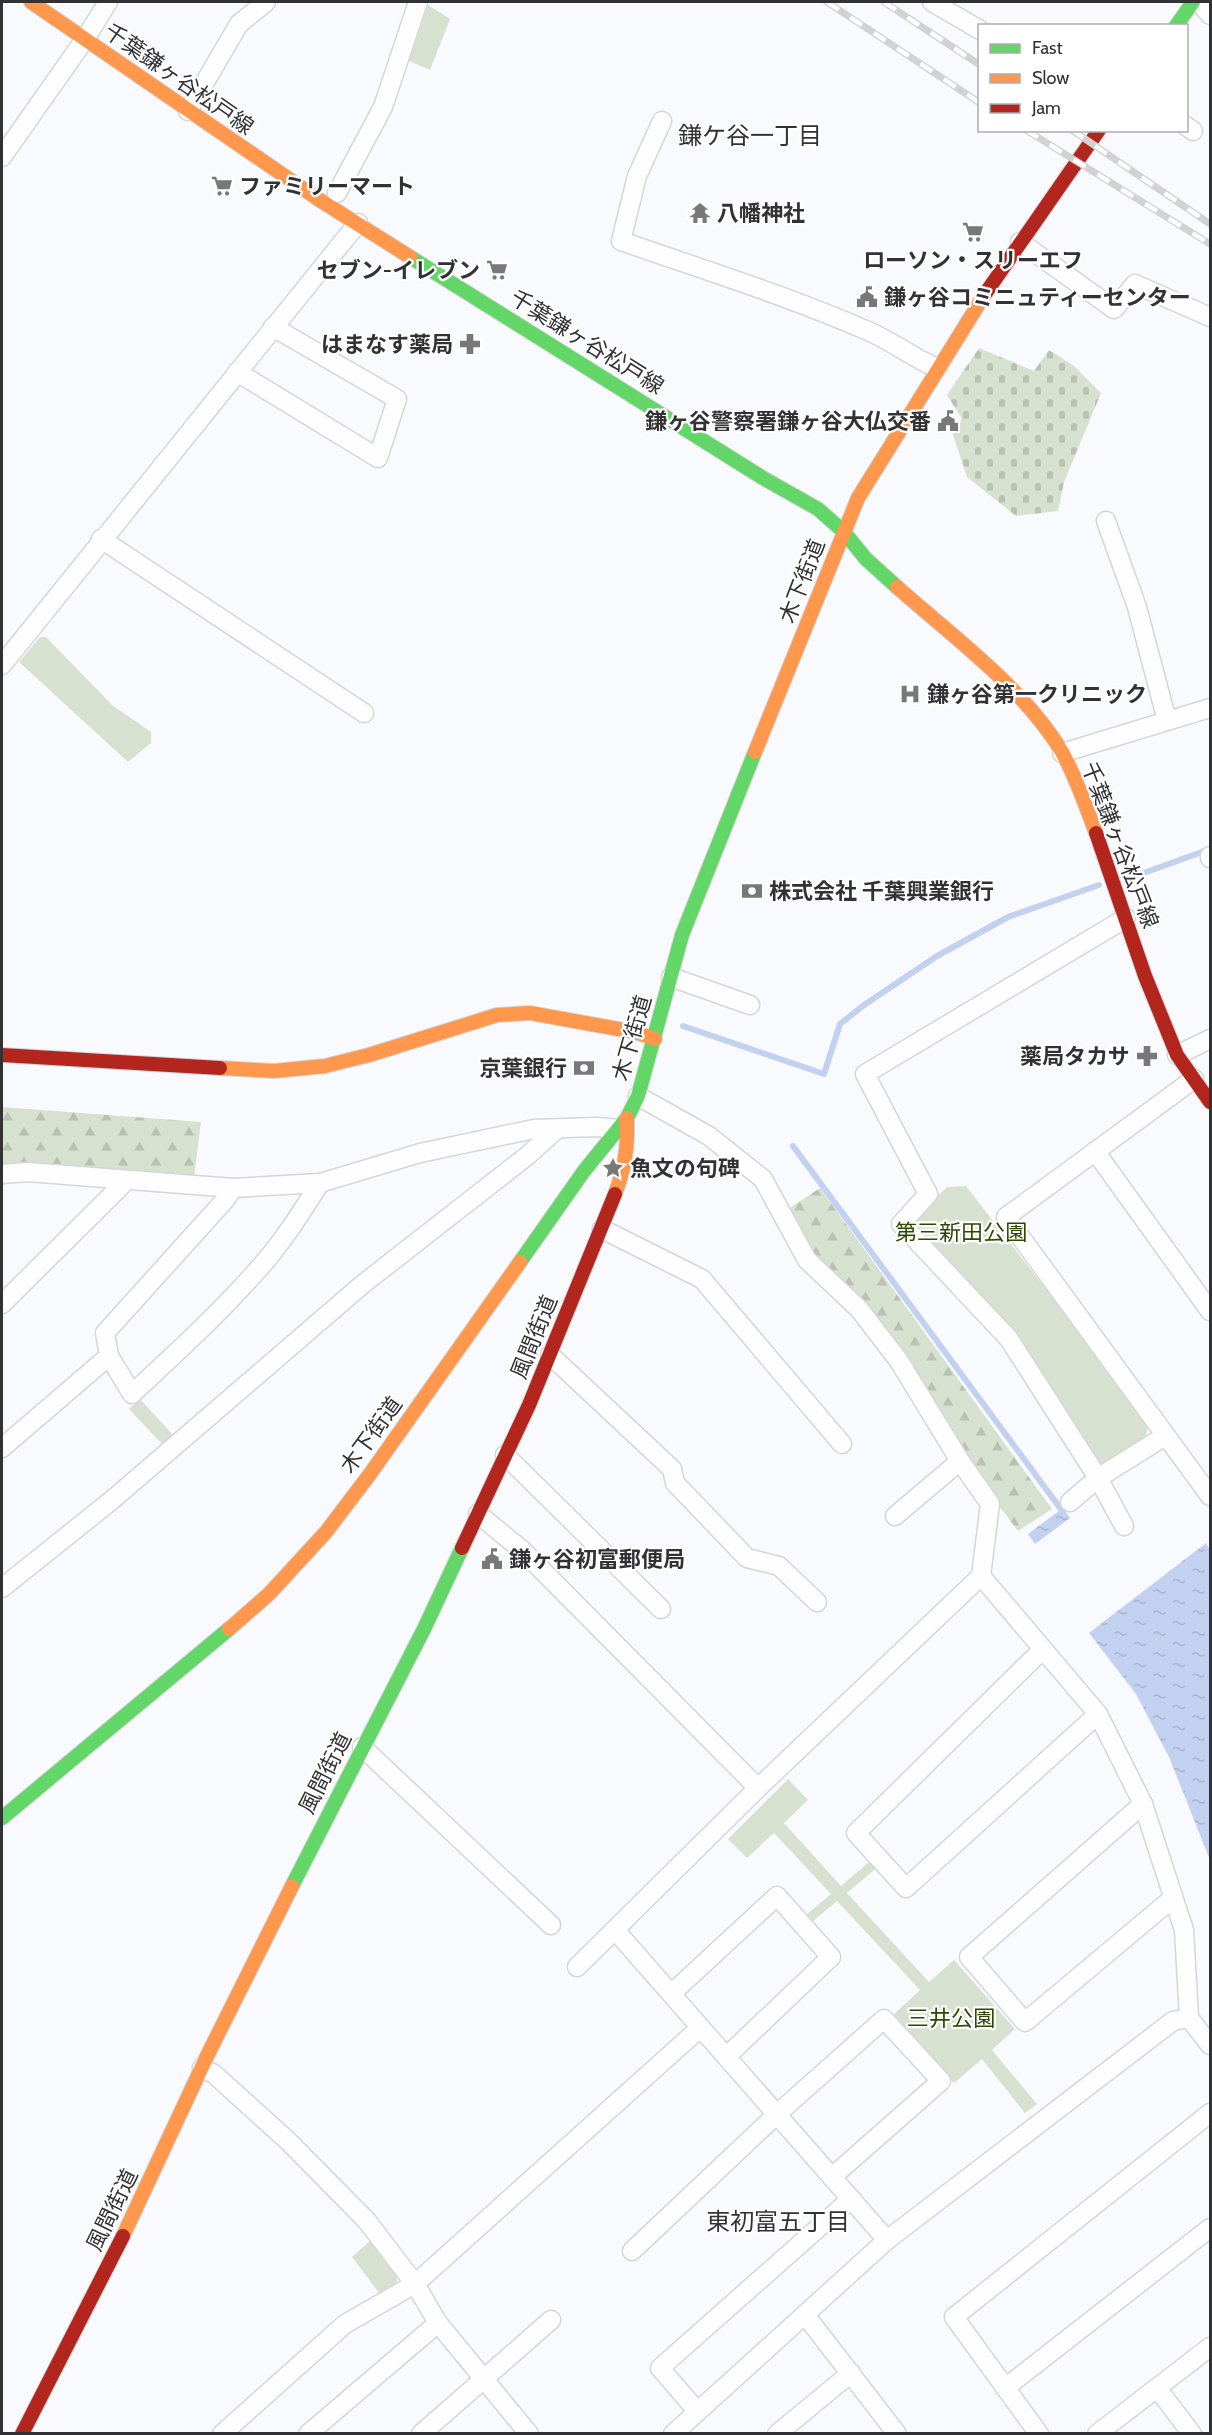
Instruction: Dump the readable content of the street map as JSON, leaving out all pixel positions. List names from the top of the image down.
{
  "streets": {
    "main road": ["千葉鎌ヶ谷松戸線", "木下街道", "風間街道"]
  },
  "crossings": [
    ["千葉鎌ヶ谷松戸線", "木下街道"],
    ["木下街道", "風間街道"]
  ],
  "districts": ["鎌ケ谷一丁目", "東初富五丁目"],
  "parks": ["第三新田公園", "三井公園"],
  "places": {
    "supermarket": ["ファミリーマート", "ローソン・スリーエフ", "セブン-イレブン"],
    "temple": ["八幡神社"],
    "public building": ["鎌ヶ谷コミニュティーセンター", "鎌ヶ谷警察署鎌ヶ谷大仏交番", "鎌ヶ谷初富郵便局"],
    "pharmacy": ["はまなす薬局", "薬局タカサ"],
    "hospital": ["鎌ヶ谷第一クリニック"],
    "bank": ["株式会社 千葉興業銀行", "京葉銀行"],
    "place": ["魚文の句碑"]
  },
  "legend": ["Fast", "Slow", "Jam"]
}
